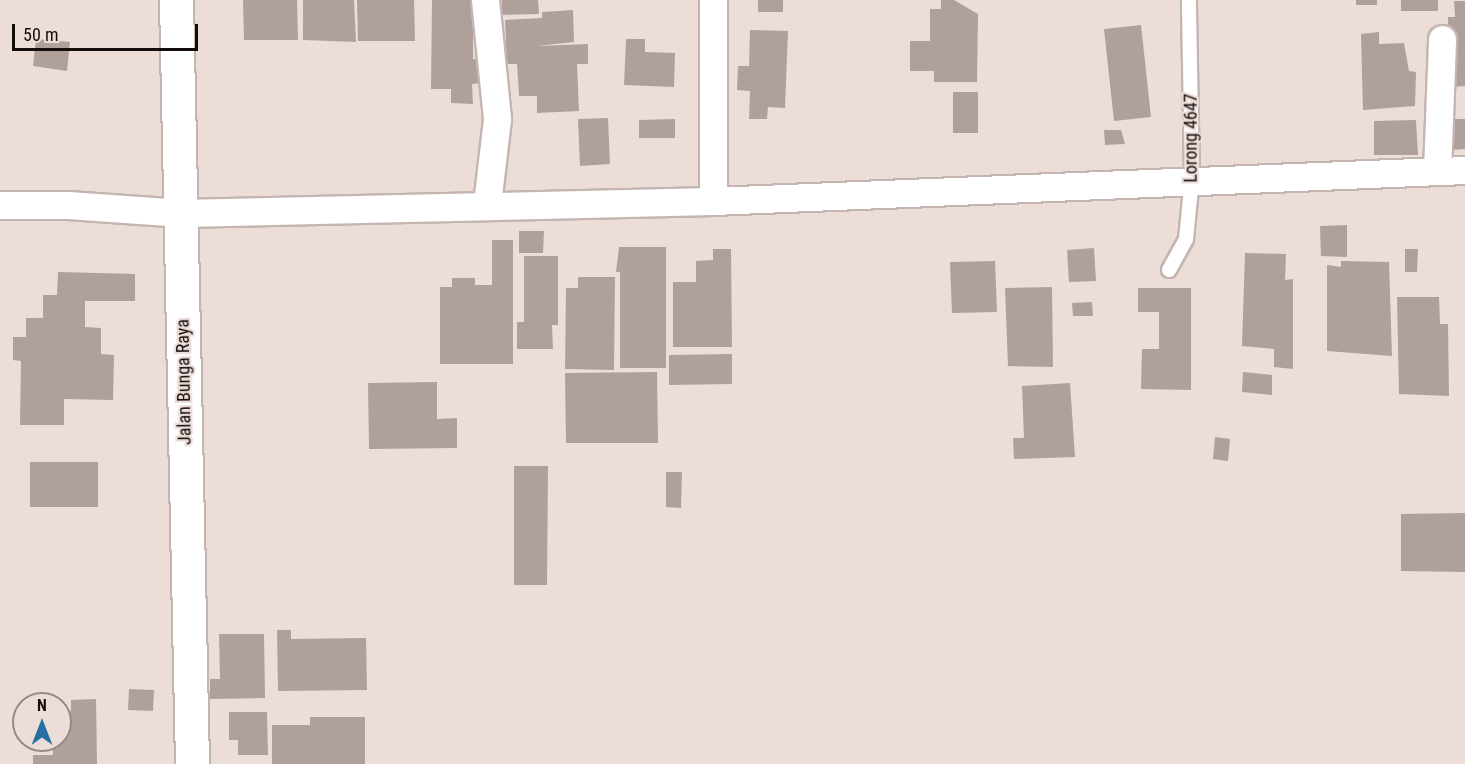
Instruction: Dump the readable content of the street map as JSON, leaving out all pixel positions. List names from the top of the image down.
{
  "streets": {
    "street": ["Jalan Bunga Raya"],
    "lane": ["Lorong 4647"]
  },
  "scale_bar": "50 m",
  "north": "top"
}
